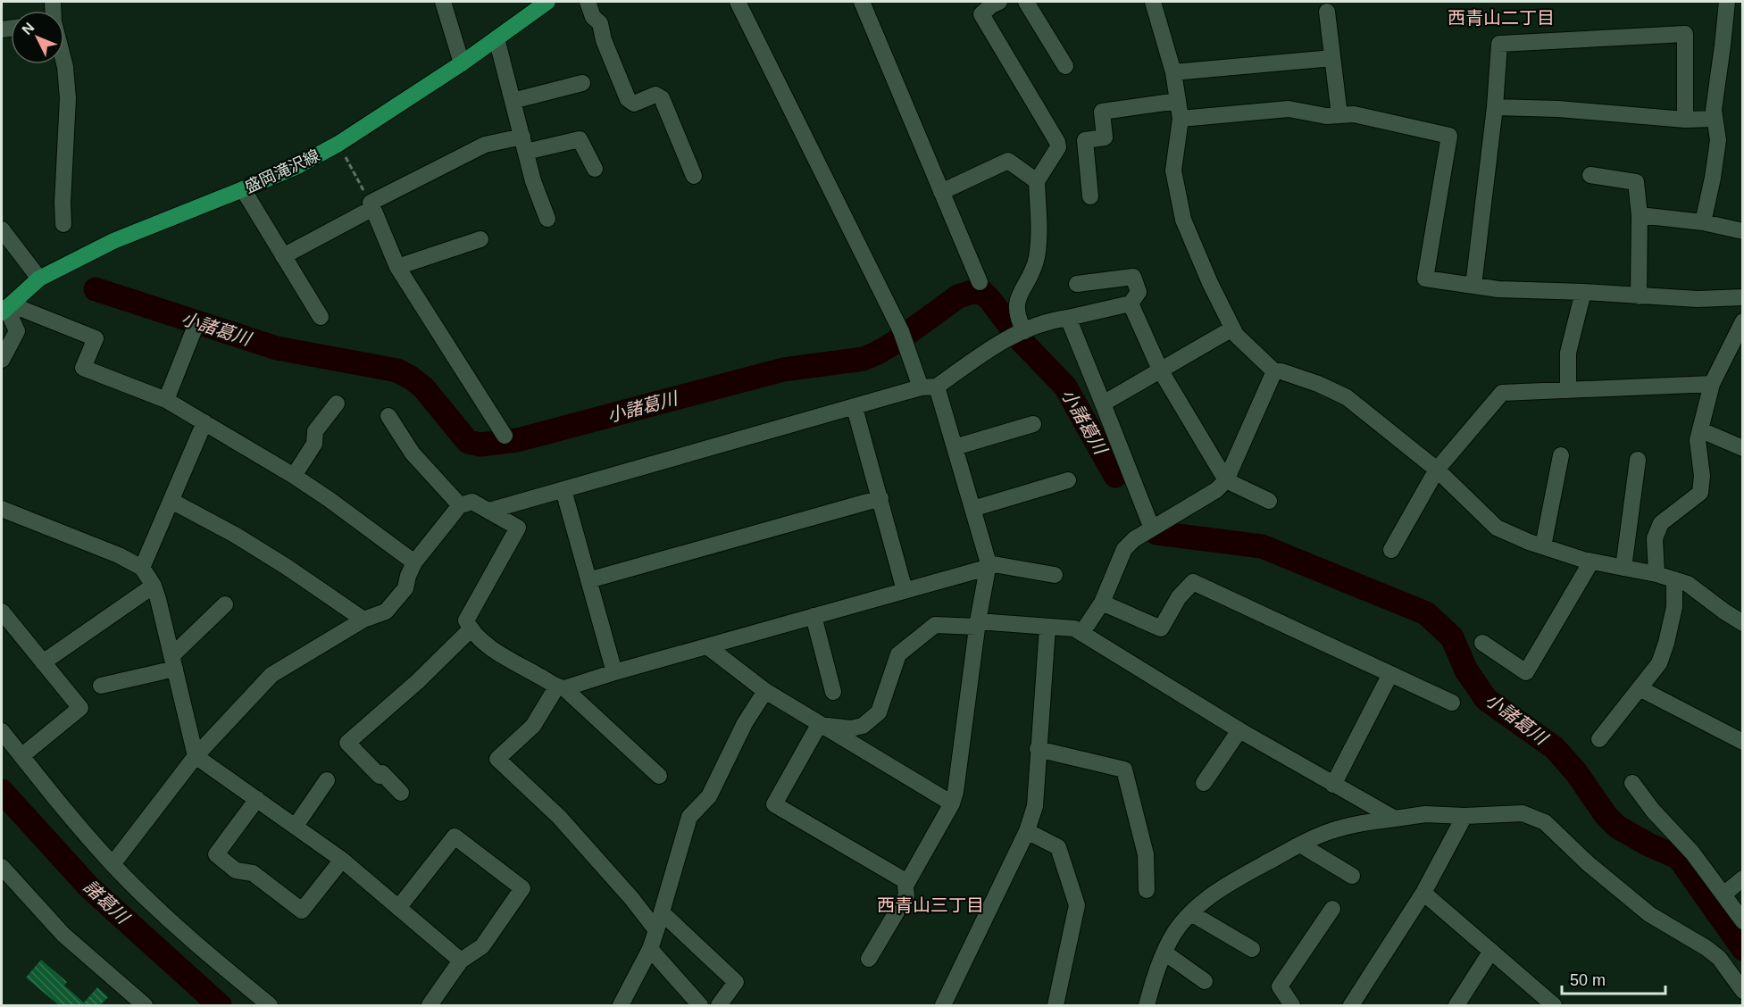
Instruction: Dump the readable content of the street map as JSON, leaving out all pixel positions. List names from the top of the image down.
{
  "streets": {
    "main road": ["盛岡滝沢線"]
  },
  "districts": ["西青山二丁目", "西青山三丁目"],
  "water": ["小諸葛川", "諸葛川"],
  "scale_bar": "50 m",
  "north": "top left"
}
